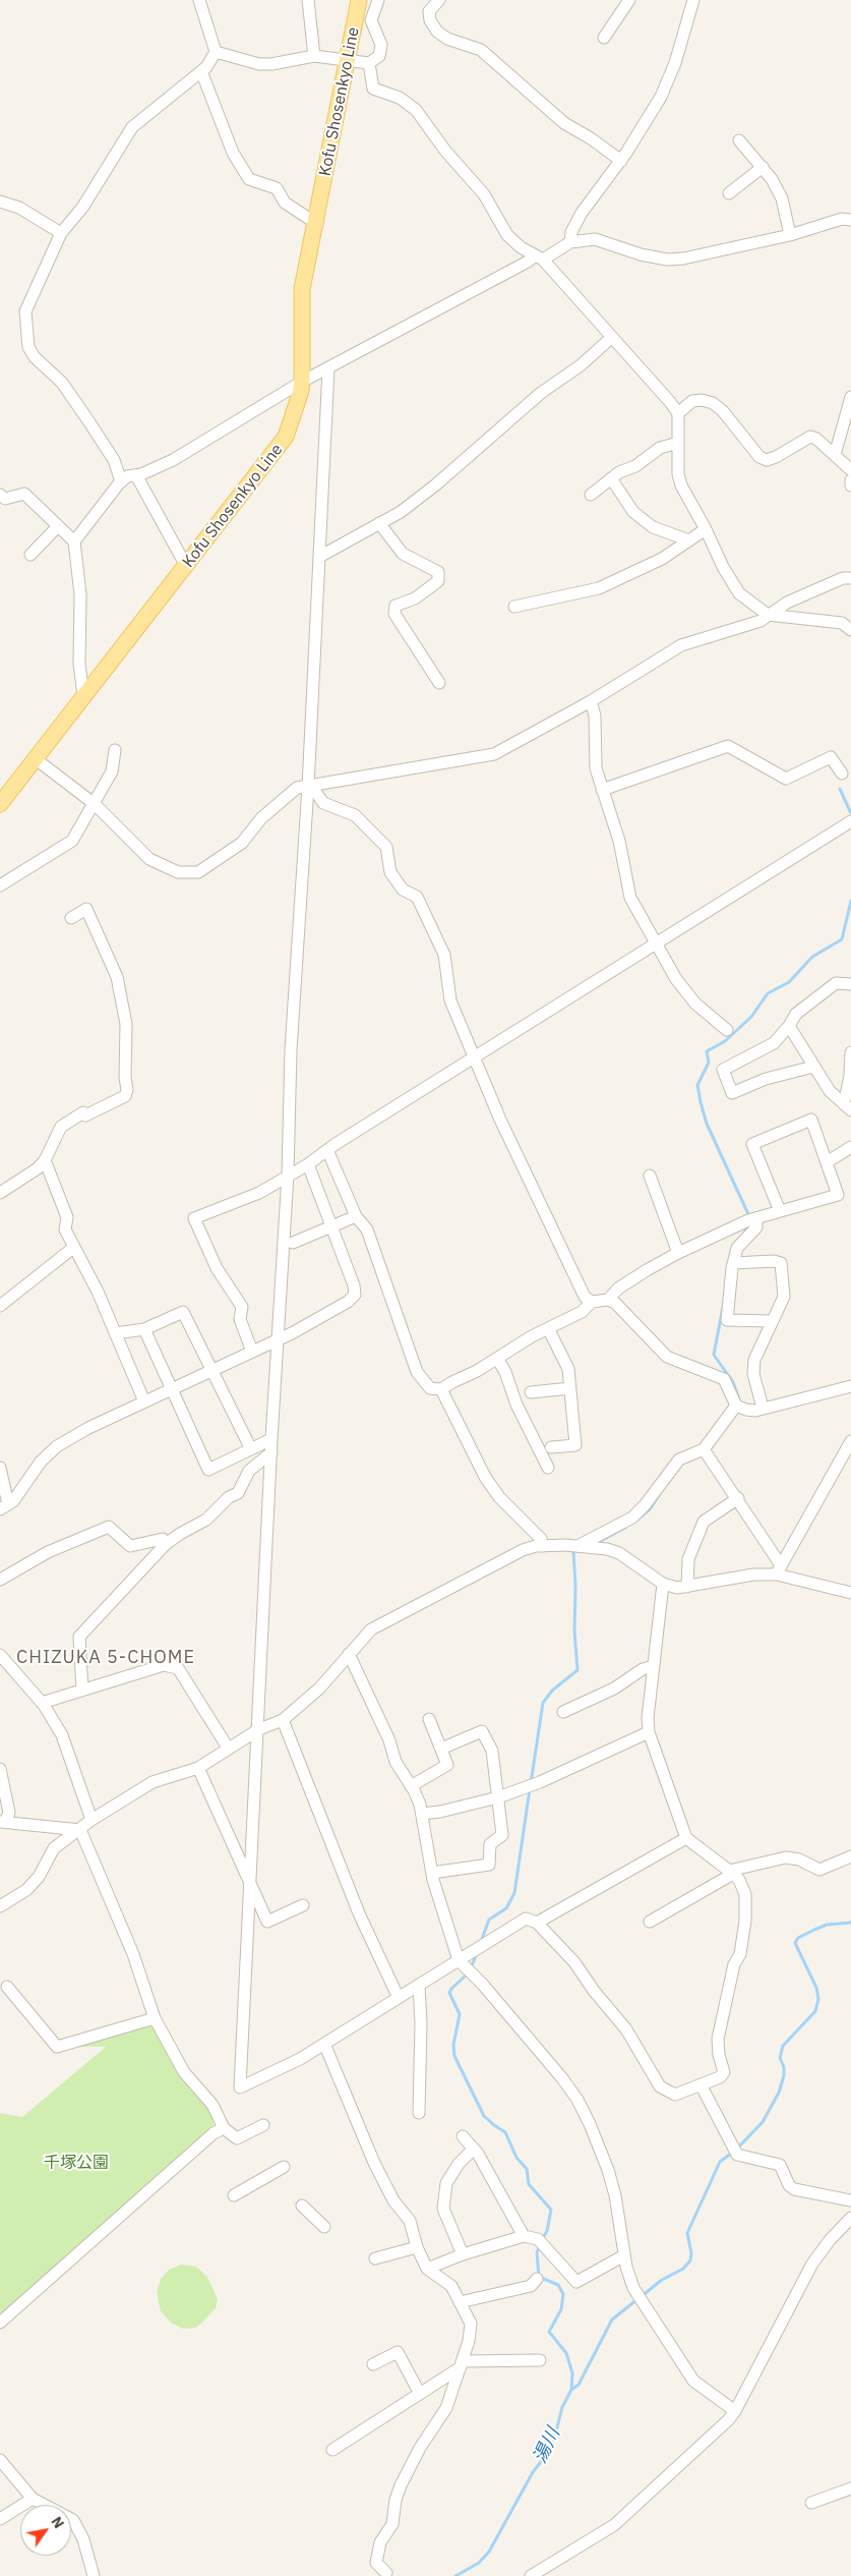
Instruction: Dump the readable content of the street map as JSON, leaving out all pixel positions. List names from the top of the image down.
{
  "streets": {
    "main road": ["Kofu Shosenkyo Line"]
  },
  "districts": ["CHIZUKA 5-CHOME"],
  "water": ["湯川"],
  "parks": ["千塚公園"],
  "north": "top right"
}
